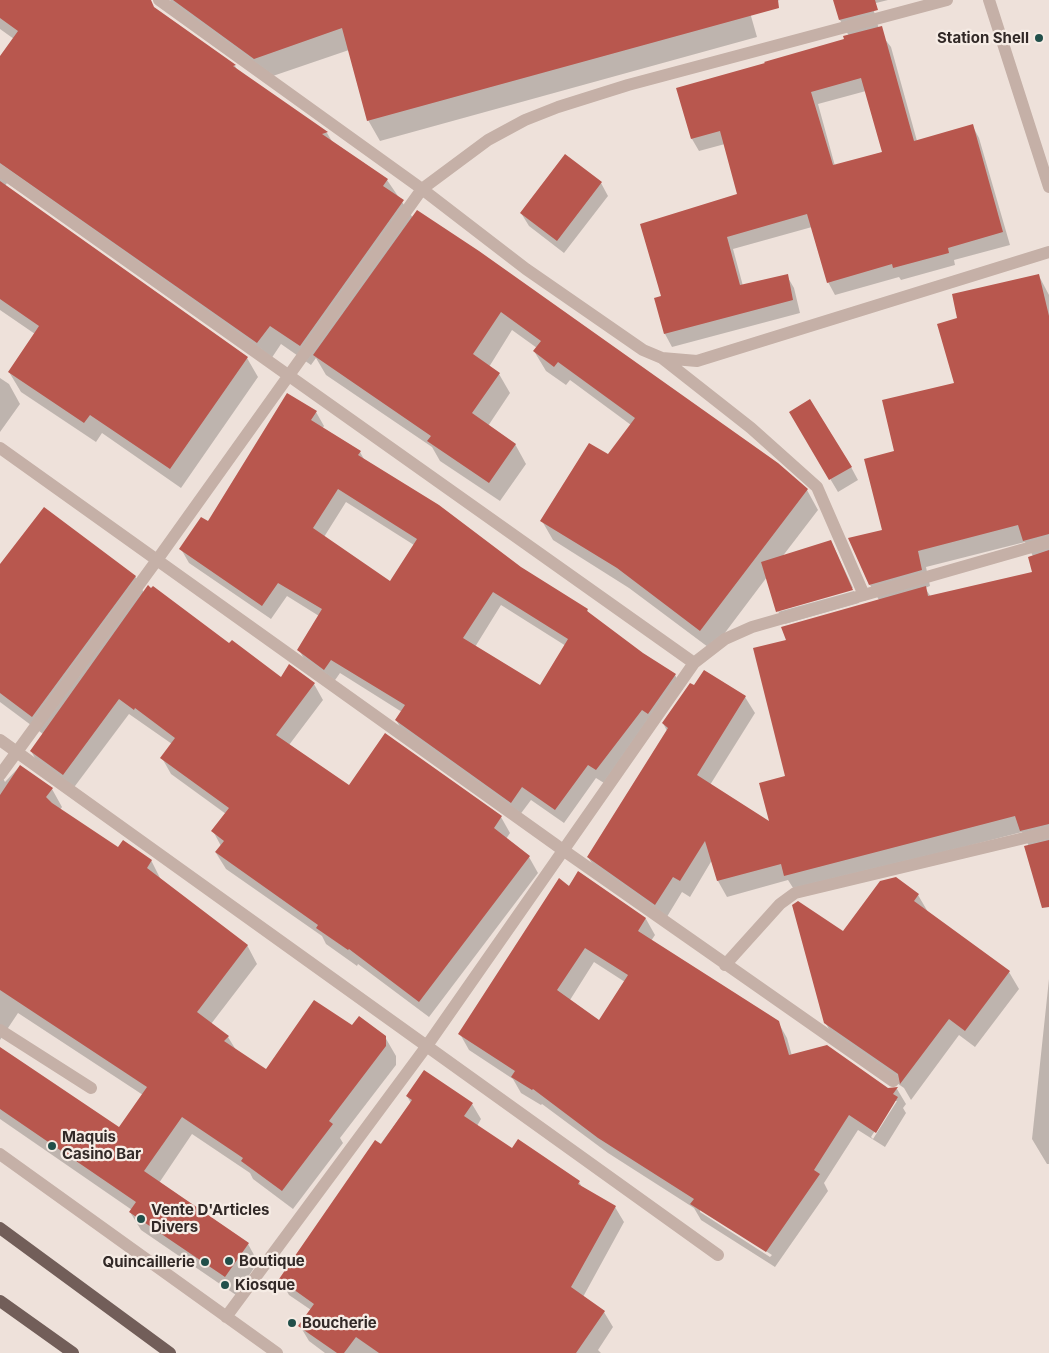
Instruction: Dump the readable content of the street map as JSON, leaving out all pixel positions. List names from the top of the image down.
{
  "places": [
    "Station Shell",
    "Maquis Casino Bar",
    "Vente D'Articles Divers",
    "Boutique",
    "Quincaillerie",
    "Kiosque",
    "Boucherie"
  ]
}
